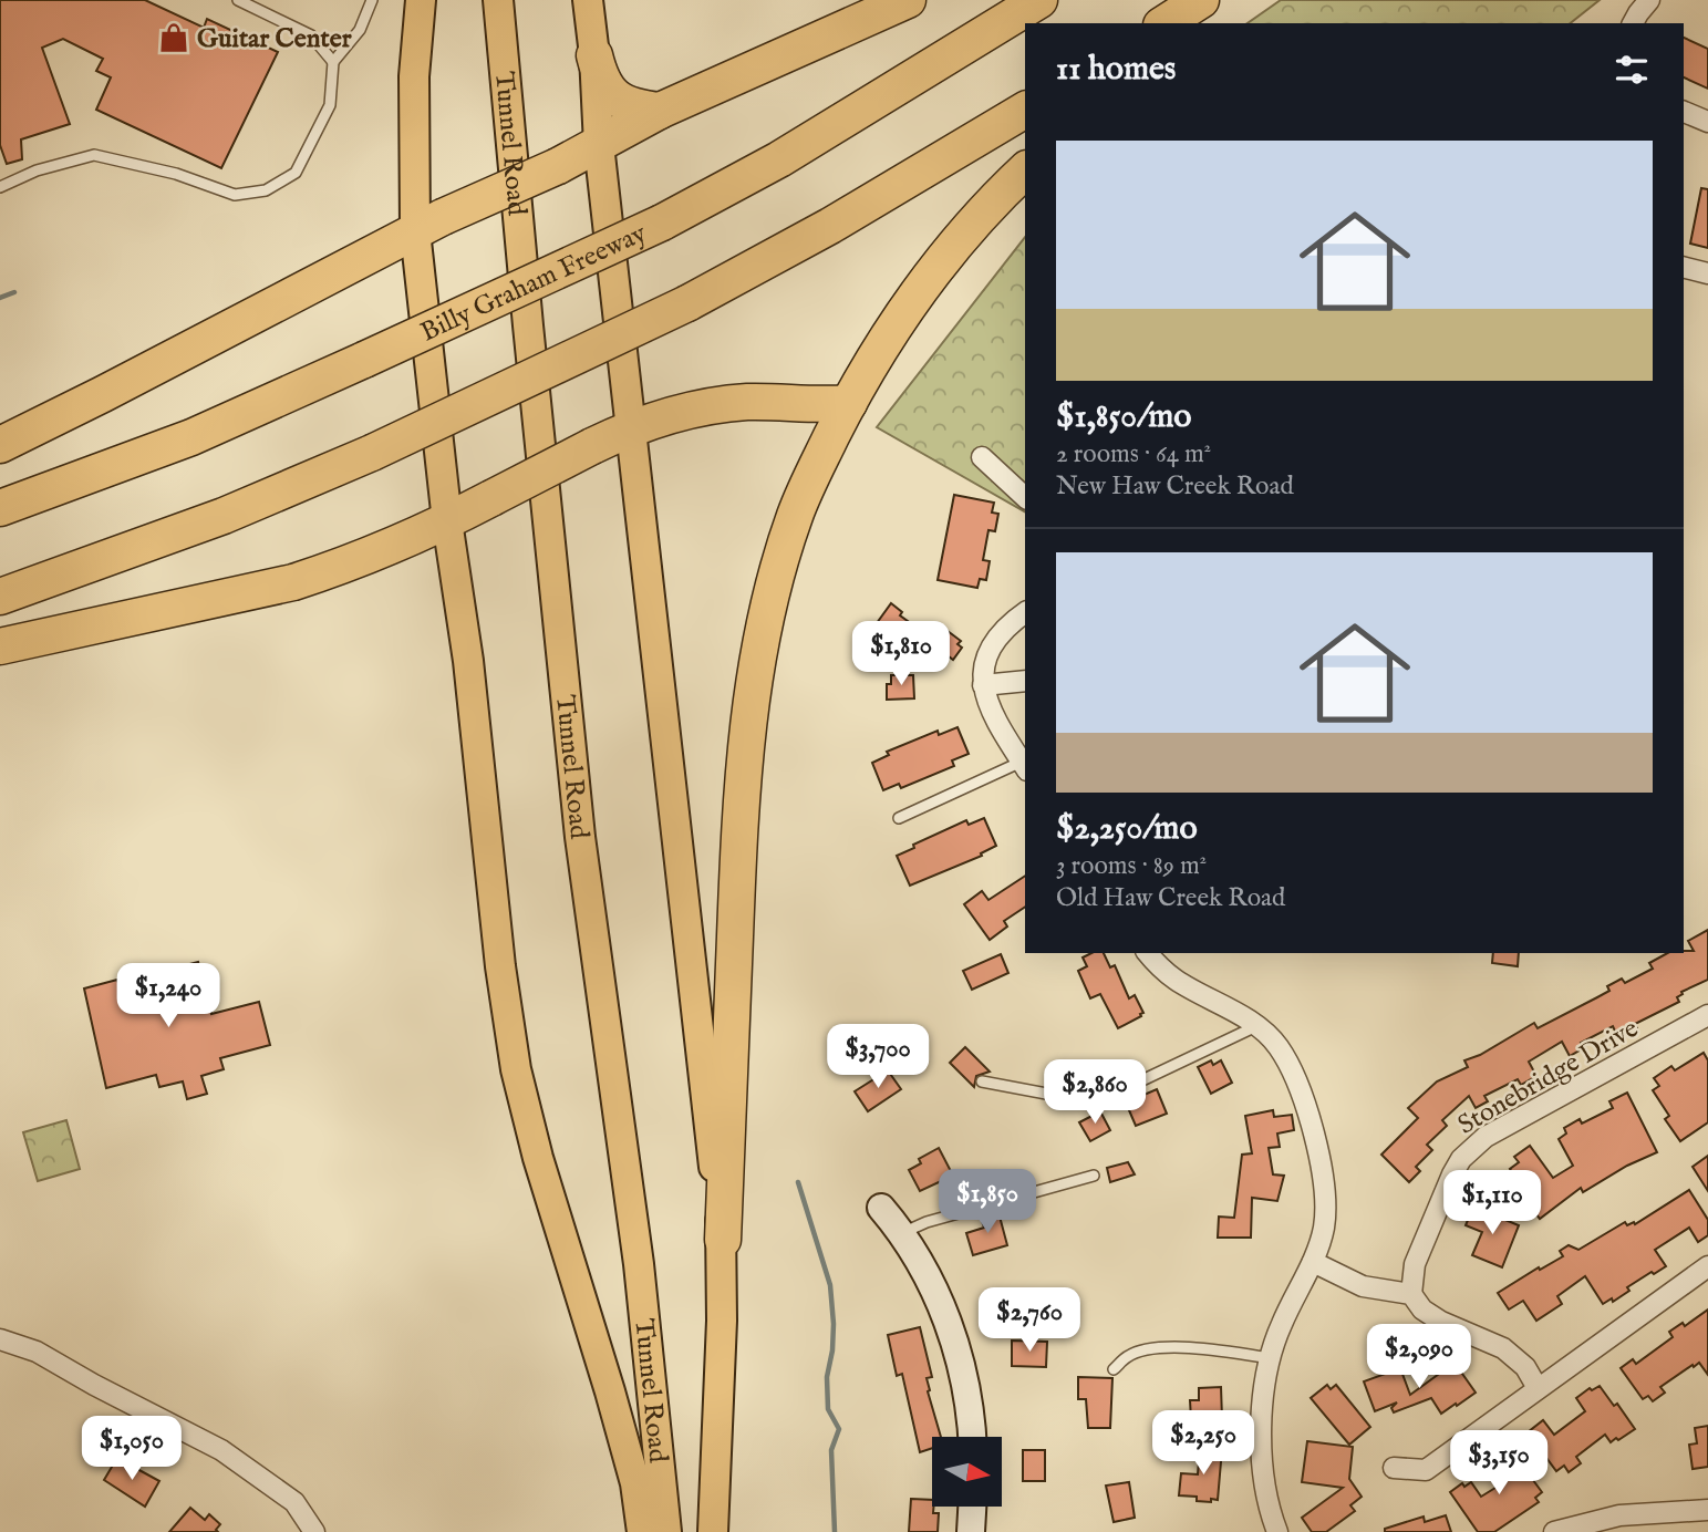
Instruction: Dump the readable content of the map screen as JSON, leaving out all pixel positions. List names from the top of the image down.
{
  "streets": {
    "highway": ["Billy Graham Freeway"],
    "main road": ["Tunnel Road"],
    "street": ["Stonebridge Drive"]
  },
  "places": {
    "shop": ["Guitar Center"]
  },
  "north": "right",
  "page": {
    "heading": "11 homes",
    "list": [
      {
        "name": "$1,850/mo",
        "note": "2 rooms · 64 m² · New Haw Creek Road"
      },
      {
        "name": "$2,250/mo",
        "note": "3 rooms · 89 m² · Old Haw Creek Road"
      }
    ],
    "price": [
      "$1,810",
      "$1,240",
      "$3,700",
      "$2,860",
      "$1,850",
      "$1,110",
      "$2,760",
      "$2,090",
      "$2,250",
      "$1,050",
      "$3,150"
    ]
  }
}
